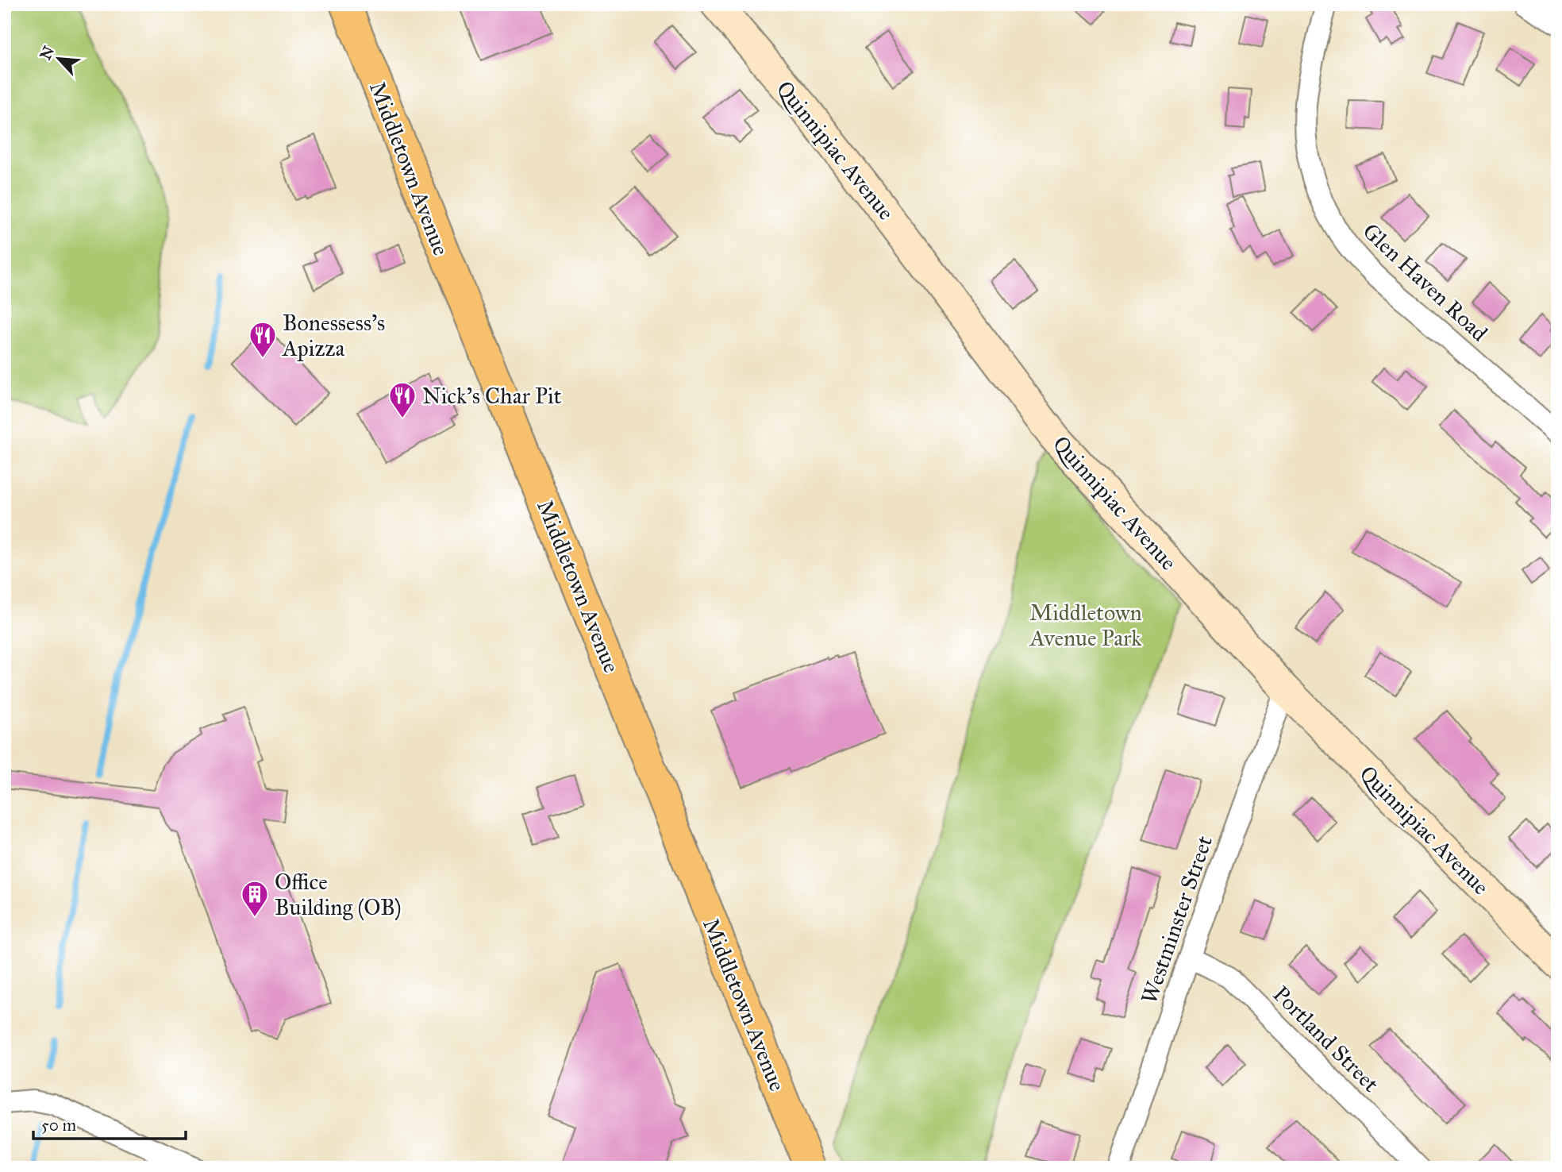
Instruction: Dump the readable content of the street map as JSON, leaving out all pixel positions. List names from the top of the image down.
{
  "streets": {
    "main road": ["Quinnipiac Avenue", "Middletown Avenue"],
    "street": ["Glen Haven Road", "Westminster Street", "Portland Street"]
  },
  "crossings": [
    ["Quinnipiac Avenue", "Westminster Street"],
    ["Westminster Street", "Portland Street"]
  ],
  "parks": ["Middletown Avenue Park"],
  "places": {
    "restaurant": ["Bonessess's Apizza", "Nick's Char Pit"],
    "building": ["Office Building (OB)"]
  },
  "scale_bar": "50 m",
  "north": "top left"
}
